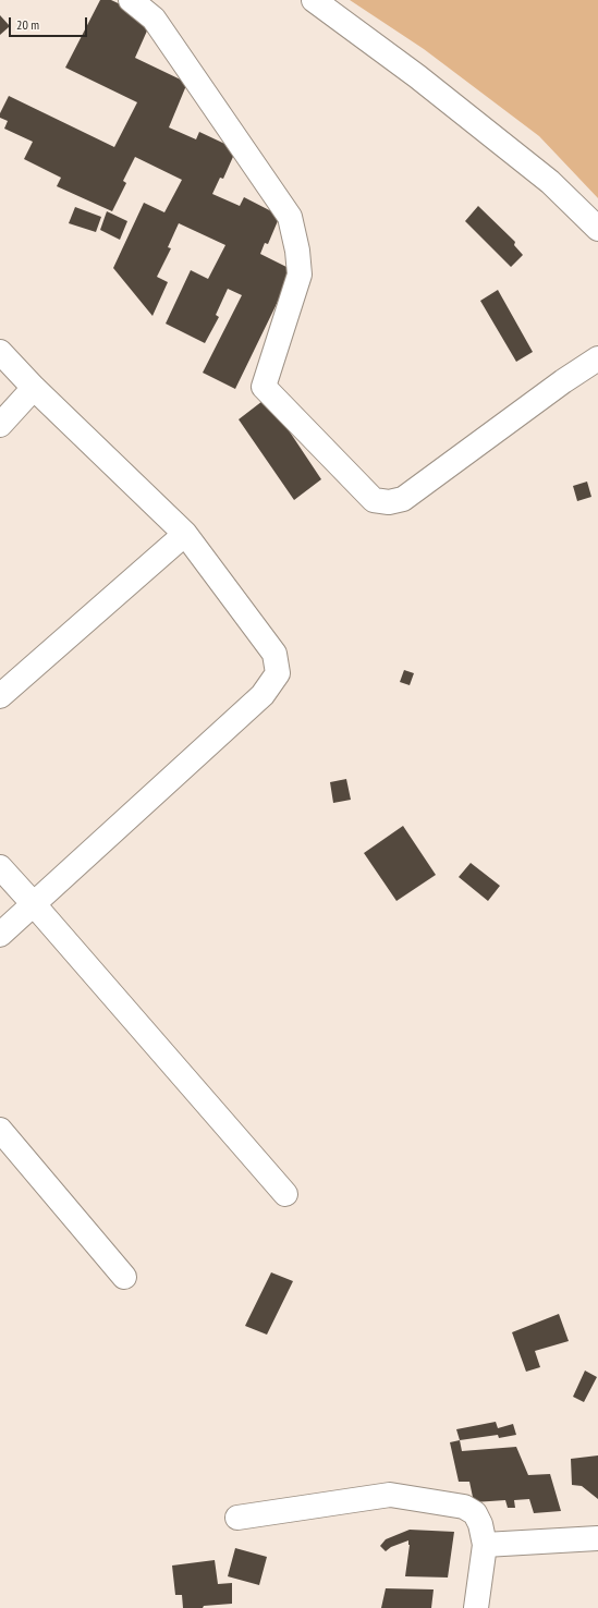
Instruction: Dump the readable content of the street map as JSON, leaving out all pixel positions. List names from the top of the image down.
{
  "scale_bar": "20 m"
}
